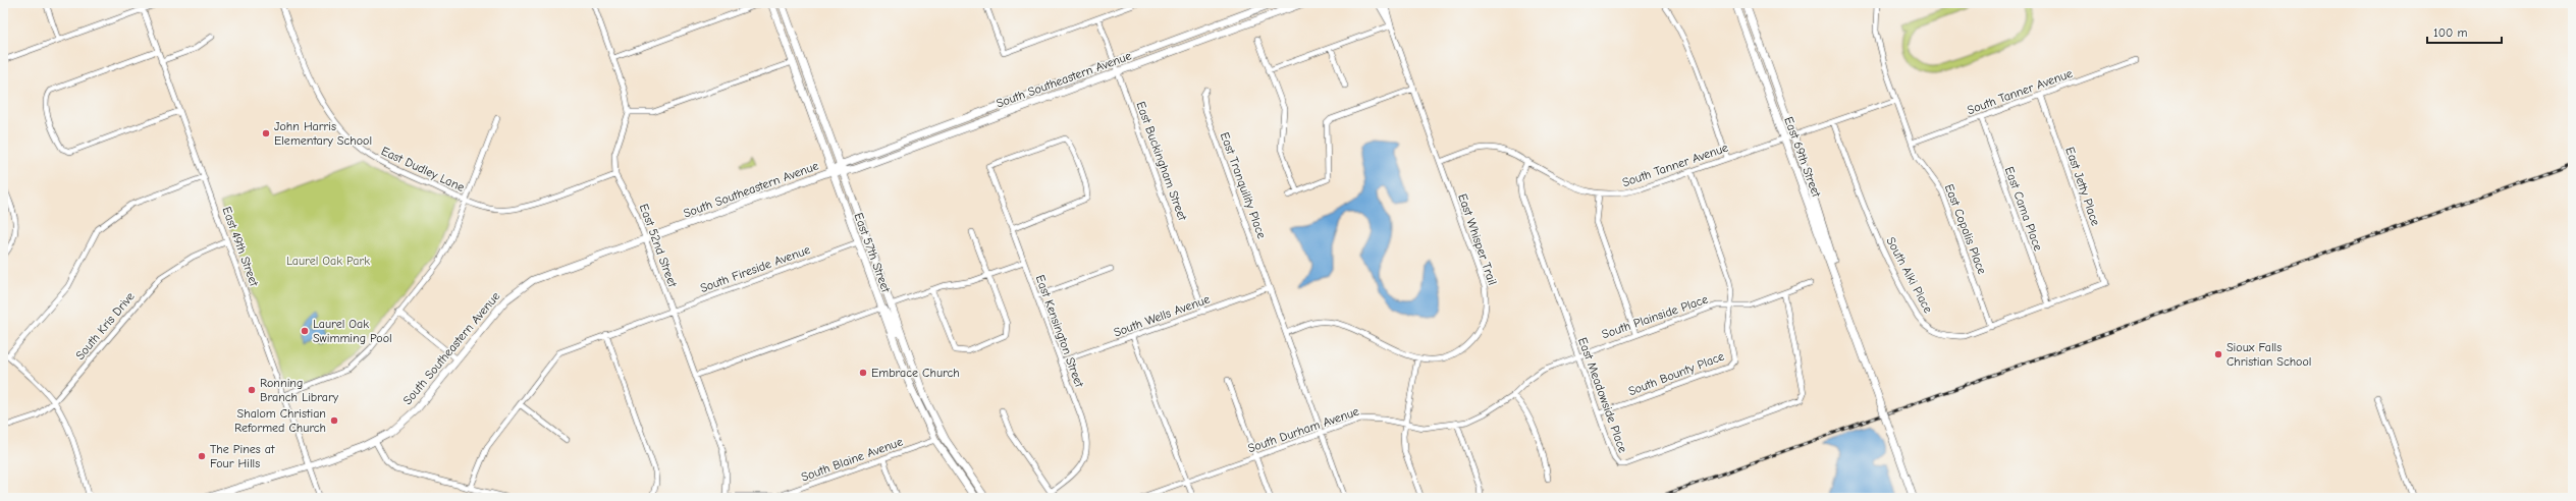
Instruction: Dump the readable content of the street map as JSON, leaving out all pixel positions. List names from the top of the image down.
{
  "streets": {
    "main road": ["South Southeastern Avenue", "East 69th Street", "East 57th Street"],
    "street": [
      "South Tanner Avenue",
      "East Buckingham Street",
      "East Dudley Lane",
      "East Tranquility Place",
      "East Jetty Place",
      "East Cama Place",
      "East Copalis Place",
      "East Whisper Trail",
      "East 52nd Street",
      "East 49th Street",
      "South Fireside Avenue",
      "South Alki Place",
      "South Wells Avenue",
      "South Plainside Place",
      "South Kris Drive",
      "East Kensington Street",
      "South Bounty Place",
      "East Meadowside Place",
      "South Durham Avenue",
      "South Blaine Avenue"
    ]
  },
  "crossings": [
    ["South Southeastern Avenue", "East Buckingham Street"],
    ["South Southeastern Avenue", "East 52nd Street"],
    ["South Southeastern Avenue", "East 49th Street"],
    ["South Southeastern Avenue", "East 57th Street"],
    ["South Tanner Avenue", "East 69th Street"],
    ["South Tanner Avenue", "East Jetty Place"],
    ["South Tanner Avenue", "East Cama Place"],
    ["South Tanner Avenue", "East Copalis Place"],
    ["South Tanner Avenue", "East Whisper Trail"],
    ["South Tanner Avenue", "South Alki Place"],
    ["South Tanner Avenue", "South Bounty Place"],
    ["South Tanner Avenue", "East Meadowside Place"],
    ["East Buckingham Street", "South Wells Avenue"],
    ["East Dudley Lane", "East 52nd Street"],
    ["East Tranquility Place", "East Whisper Trail"],
    ["East Tranquility Place", "South Wells Avenue"],
    ["East Tranquility Place", "South Durham Avenue"],
    ["East Jetty Place", "South Alki Place"],
    ["East Cama Place", "South Alki Place"],
    ["East Copalis Place", "South Alki Place"],
    ["East 52nd Street", "South Fireside Avenue"],
    ["East 52nd Street", "South Blaine Avenue"],
    ["East 49th Street", "South Kris Drive"],
    ["East 57th Street", "South Fireside Avenue"],
    ["East 57th Street", "South Blaine Avenue"],
    ["South Wells Avenue", "East Kensington Street"],
    ["South Plainside Place", "South Bounty Place"],
    ["South Plainside Place", "East Meadowside Place"],
    ["South Plainside Place", "South Durham Avenue"],
    ["South Bounty Place", "East Meadowside Place"],
    ["East Meadowside Place", "South Durham Avenue"]
  ],
  "parks": ["Laurel Oak Park"],
  "places": [
    "John Harris Elementary School",
    "Laurel Oak Swimming Pool",
    "Sioux Falls Christian School",
    "Embrace Church",
    "Ronning Branch Library",
    "Shalom Christian Reformed Church",
    "The Pines at Four Hills"
  ],
  "scale_bar": "100 m"
}
